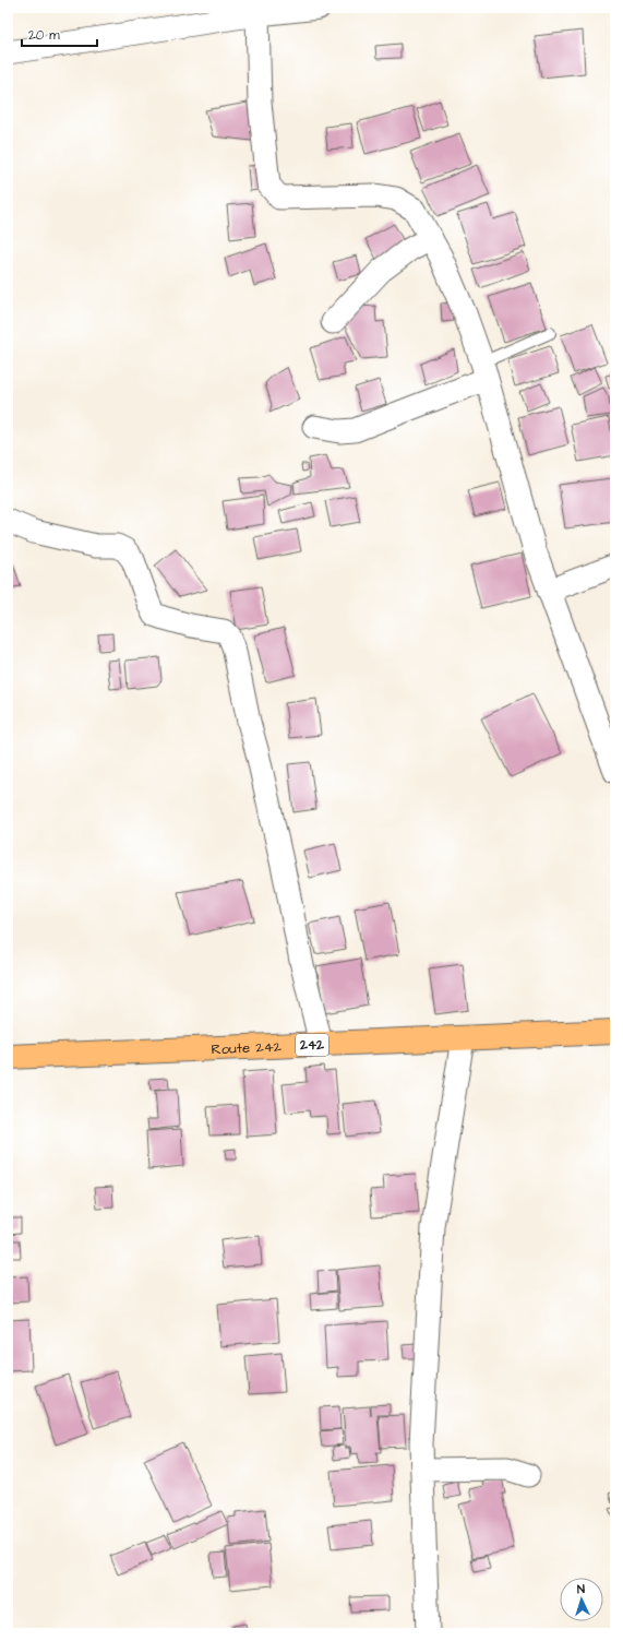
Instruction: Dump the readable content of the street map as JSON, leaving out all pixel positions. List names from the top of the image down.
{
  "streets": {
    "main road": ["242", "Route 242"]
  },
  "scale_bar": "20 m",
  "north": "top"
}
